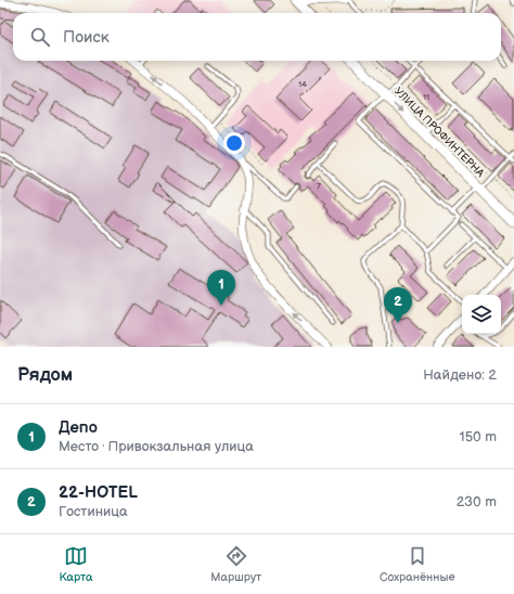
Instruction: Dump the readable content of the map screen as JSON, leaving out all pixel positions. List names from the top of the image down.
{
  "streets": {
    "street": ["УЛИЦА ПРОФИНТЕРНА"]
  },
  "house_numbers": ["14", "11", "7"],
  "page": {
    "search": "Поиск",
    "pins": ["1", "2"],
    "heading": ["Рядом", "Найдено: 2"],
    "list": [
      {
        "mark": "1",
        "name": "Депо",
        "note": "Место · Привокзальная улица",
        "value": "150 m"
      },
      {
        "mark": "2",
        "name": "22-HOTEL",
        "note": "Гостиница",
        "value": "230 m"
      }
    ],
    "nav": ["Карта", "Маршрут", "Сохранённые"]
  }
}
